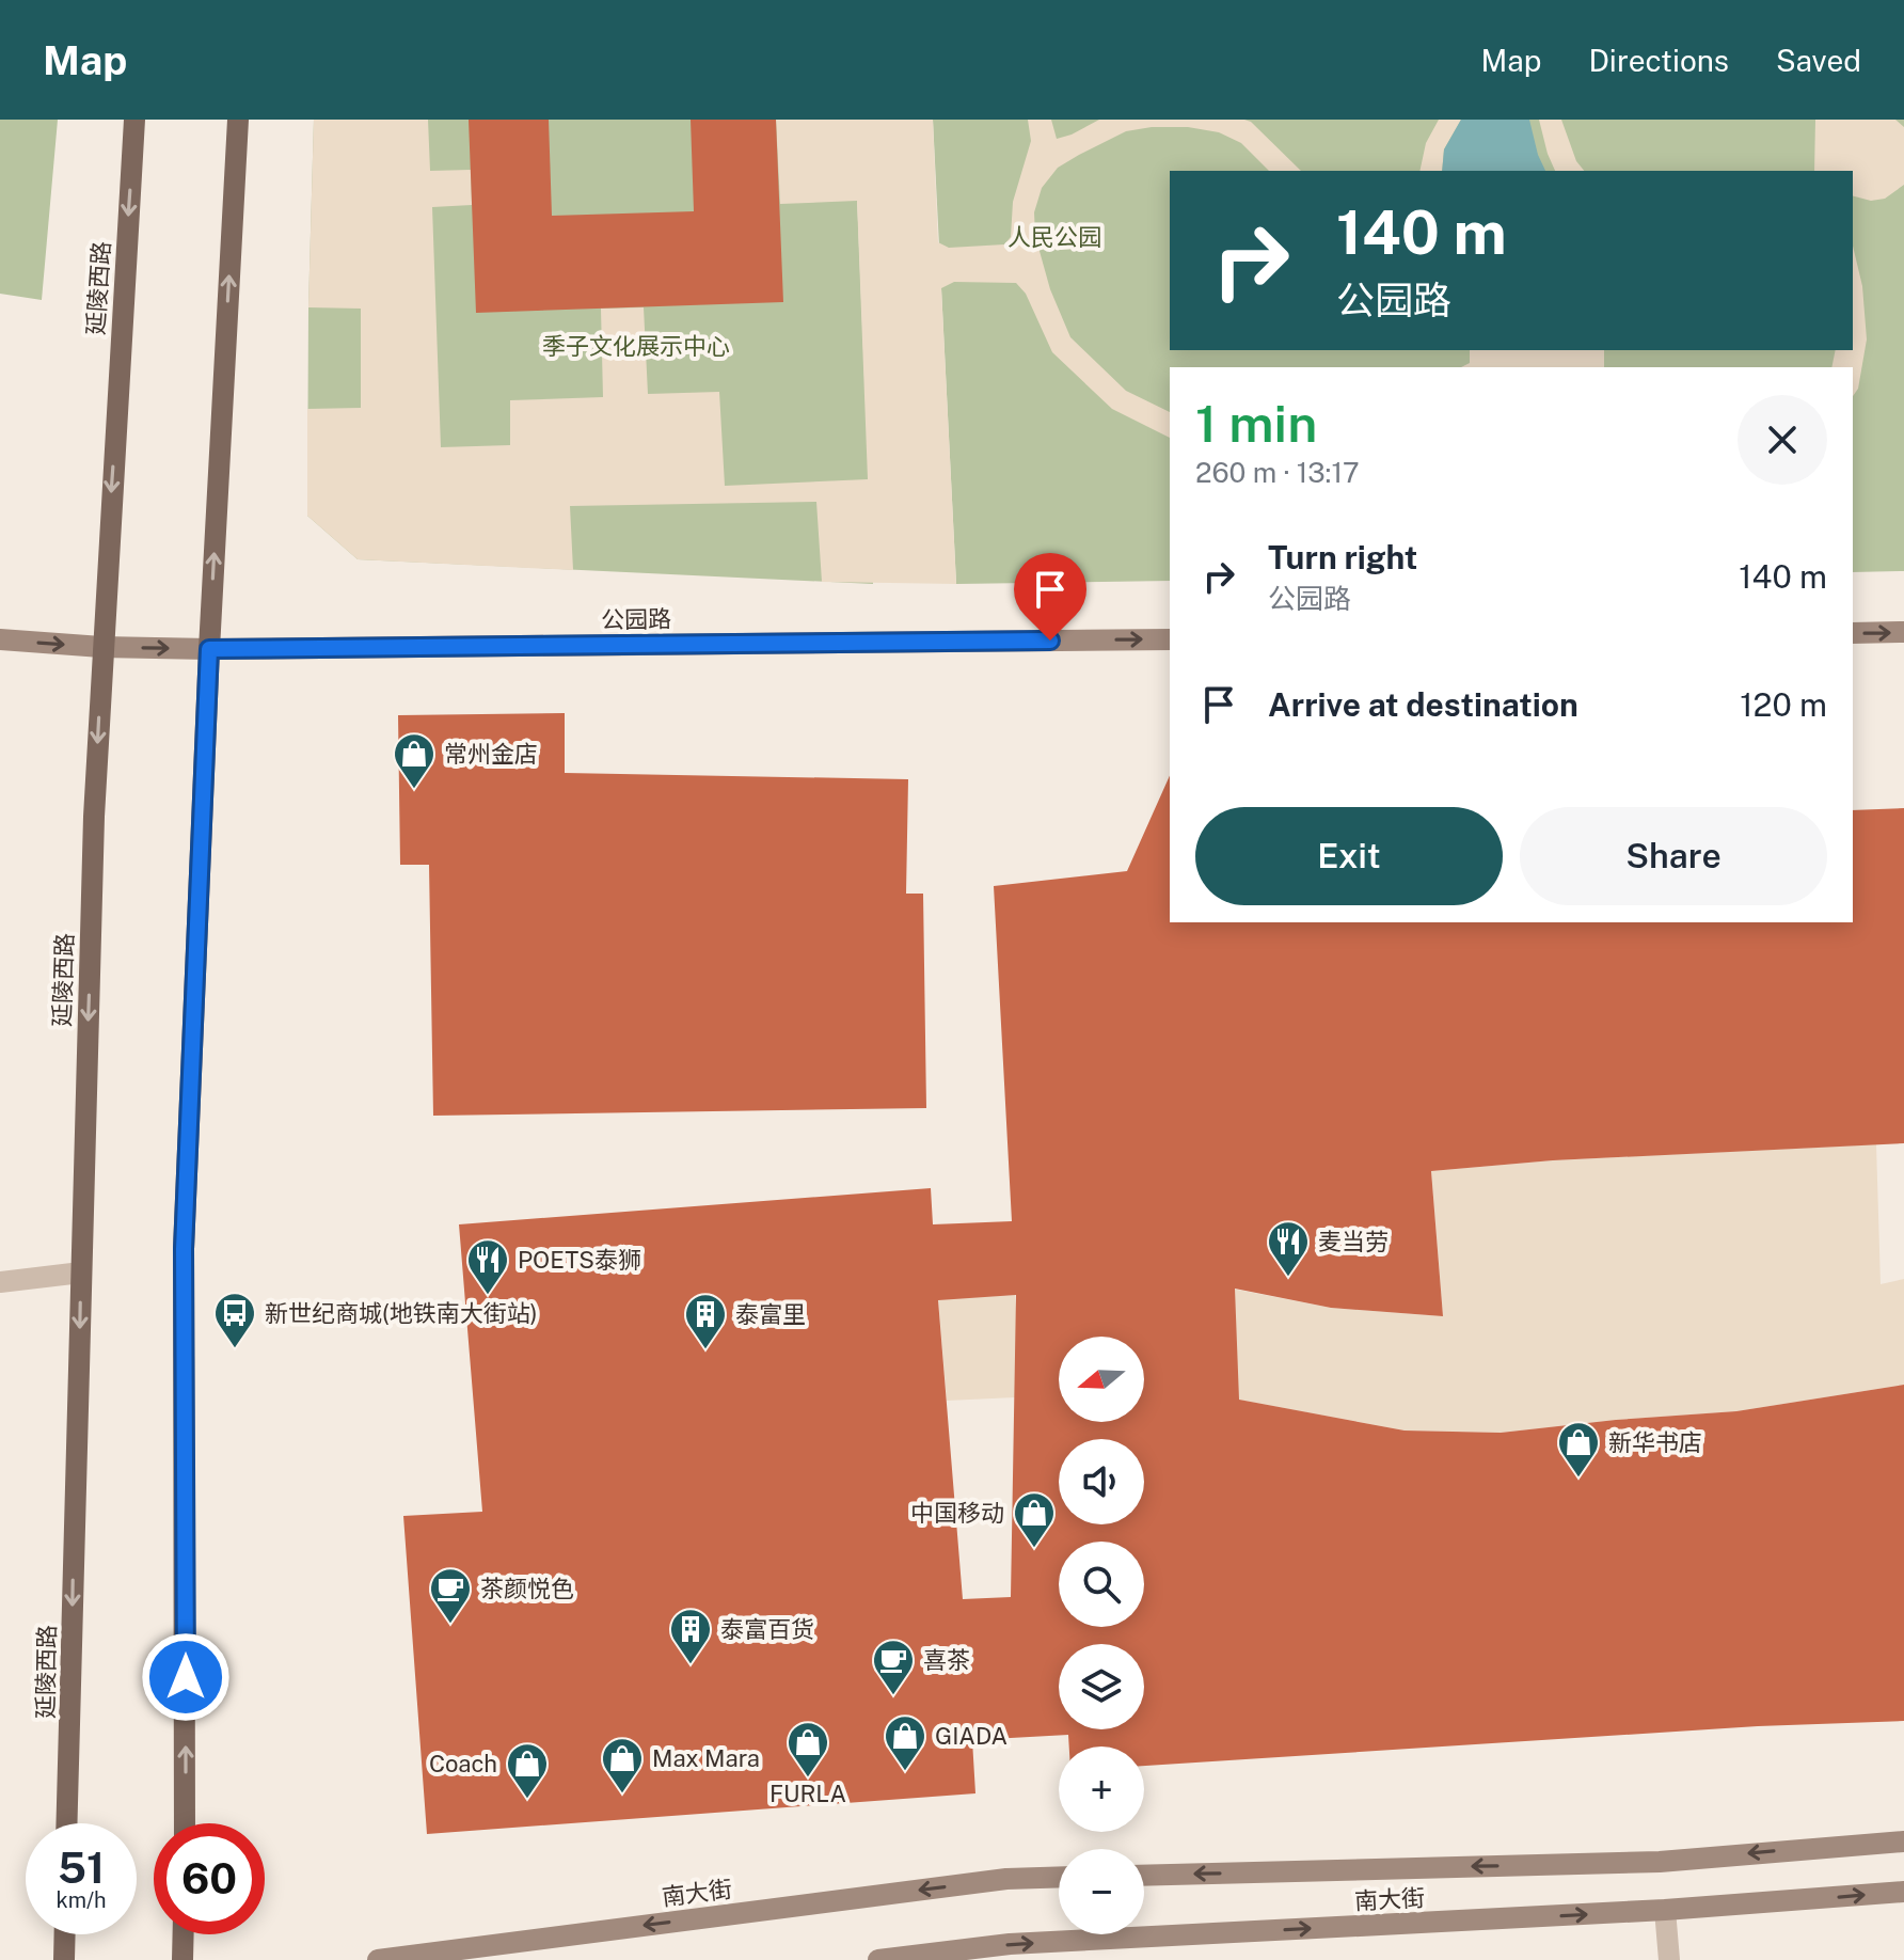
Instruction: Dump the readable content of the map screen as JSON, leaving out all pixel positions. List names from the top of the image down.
{
  "streets": {
    "main road": ["延陵西路", "公园路", "南大街"]
  },
  "crossings": [
    ["延陵西路", "公园路"]
  ],
  "one_way": ["公园路"],
  "parks": ["人民公园", "季子文化展示中心"],
  "places": {
    "shop": [
      "常州金店",
      "新华书店",
      "中国移动",
      "GIADA",
      "FURLA",
      "Max Mara",
      "Coach"
    ],
    "restaurant": ["麦当劳", "POETS泰狮"],
    "bus stop": ["新世纪商城(地铁南大街站)"],
    "building": ["泰富里", "泰富百货"],
    "cafe": ["茶颜悦色", "喜茶"]
  },
  "north": "left",
  "page": {
    "header": "Map",
    "nav": ["Map", "Directions", "Saved"],
    "turn": ["140 m", "公园路"],
    "heading": ["1 min", "260 m · 13:17"],
    "list": [
      {
        "name": "Turn right",
        "note": "公园路",
        "value": "140 m"
      },
      {
        "name": "Arrive at destination",
        "value": "120 m"
      }
    ],
    "buttons": ["Exit", "Share"],
    "map_buttons": ["+", "−"],
    "speed": "51 km/h",
    "limit": "60"
  }
}
